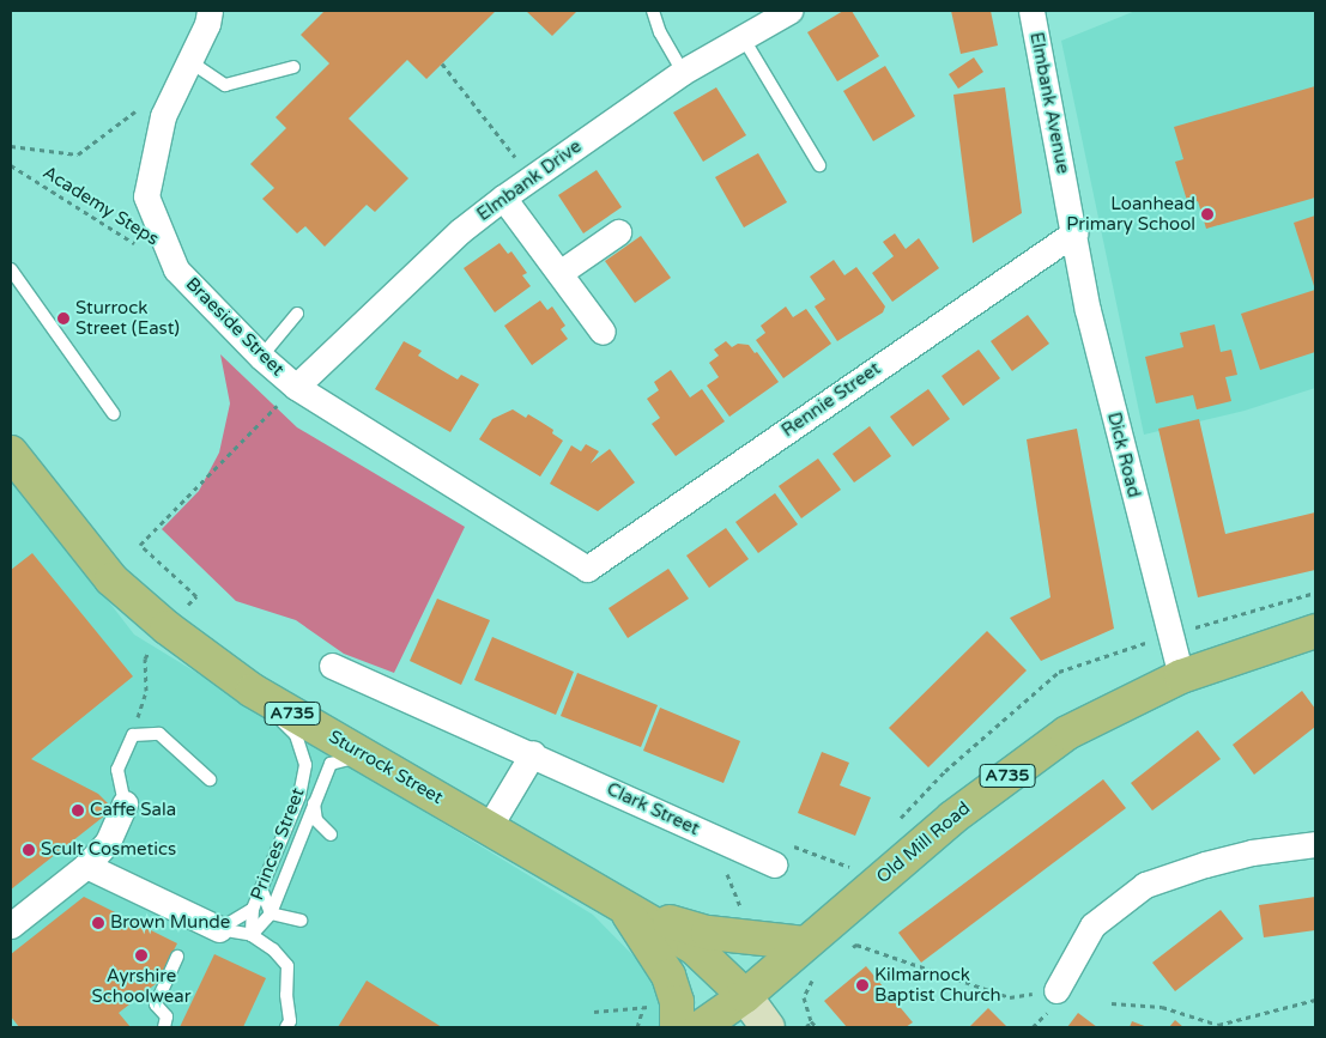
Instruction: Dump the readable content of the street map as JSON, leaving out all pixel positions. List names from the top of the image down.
{
  "streets": {
    "main road": ["A735", "Sturrock Street", "Old Mill Road"],
    "street": [
      "Elmbank Avenue",
      "Elmbank Drive",
      "Braeside Street",
      "Rennie Street",
      "Dick Road",
      "Clark Street"
    ],
    "lane": ["Princes Street"],
    "path": ["Academy Steps"]
  },
  "crossings": [
    ["Elmbank Avenue", "Rennie Street"],
    ["Elmbank Avenue", "Dick Road"],
    ["Elmbank Drive", "Braeside Street"],
    ["Braeside Street", "Rennie Street"],
    ["Rennie Street", "Dick Road"],
    ["Dick Road", "Old Mill Road"],
    ["A735", "Sturrock Street"],
    ["A735", "Old Mill Road"],
    ["Sturrock Street", "Old Mill Road"],
    ["Sturrock Street", "Princes Street"]
  ],
  "places": [
    "Loanhead Primary School",
    "Sturrock Street (East)",
    "Caffe Sala",
    "Scult Cosmetics",
    "Brown Munde",
    "Ayrshire Schoolwear",
    "Kilmarnock Baptist Church"
  ]
}
